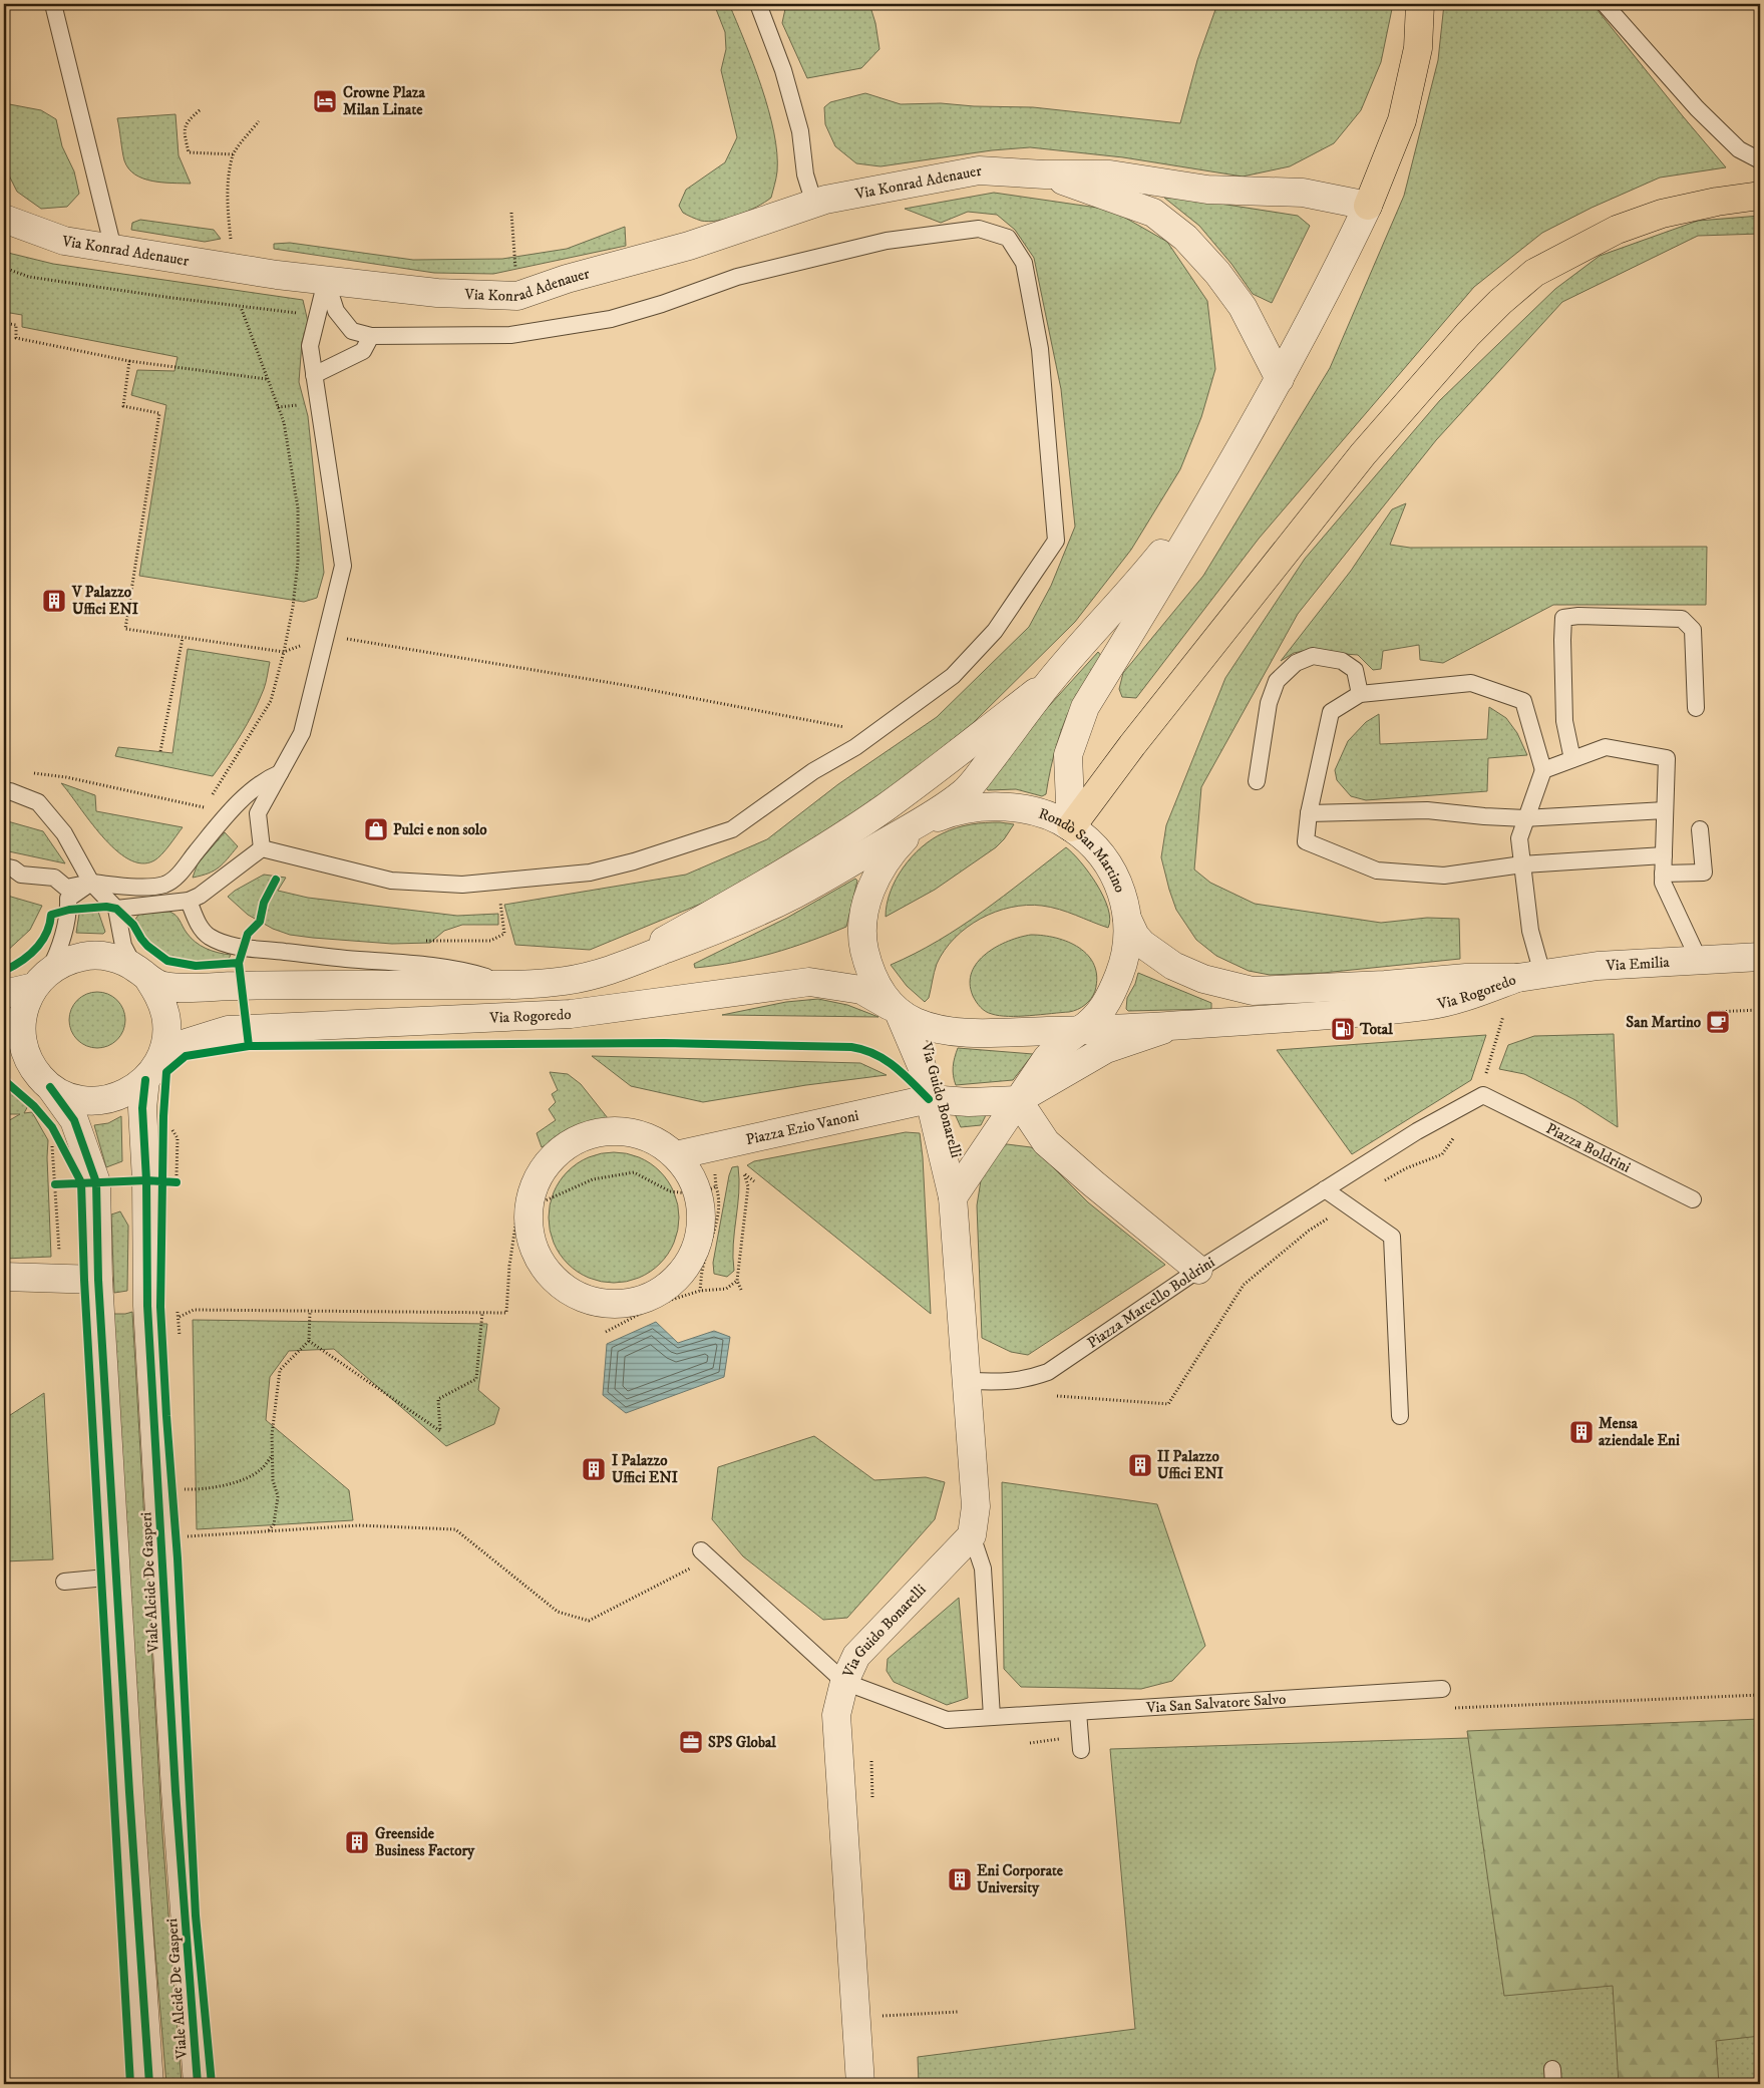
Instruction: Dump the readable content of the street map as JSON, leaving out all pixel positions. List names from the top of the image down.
{
  "streets": {
    "street": [
      "Via Konrad Adenauer",
      "Rondò San Martino",
      "Via Emilia",
      "Via Rogoredo",
      "Via Guido Bonarelli",
      "Piazza Ezio Vanoni",
      "Viale Alcide De Gasperi"
    ],
    "lane": ["Piazza Boldrini", "Piazza Marcello Boldrini", "Via San Salvatore Salvo"]
  },
  "crossings": [
    ["Rondò San Martino", "Via Rogoredo"],
    ["Rondò San Martino", "Via Guido Bonarelli"],
    ["Via Emilia", "Via Rogoredo"],
    ["Via Rogoredo", "Via Guido Bonarelli"],
    ["Via Rogoredo", "Viale Alcide De Gasperi"],
    ["Via Guido Bonarelli", "Piazza Ezio Vanoni"],
    ["Via Guido Bonarelli", "Piazza Marcello Boldrini"],
    ["Via Guido Bonarelli", "Via San Salvatore Salvo"],
    ["Piazza Boldrini", "Piazza Marcello Boldrini"]
  ],
  "places": {
    "hotel": ["Crowne Plaza Milan Linate"],
    "building": [
      "V Palazzo Uffici ENI",
      "Mensa aziendale Eni",
      "II Palazzo Uffici ENI",
      "I Palazzo Uffici ENI",
      "Greenside Business Factory",
      "Eni Corporate University"
    ],
    "shop": ["Pulci e non solo"],
    "cafe": ["San Martino"],
    "fuel station": ["Total"],
    "office": ["SPS Global"]
  }
}
